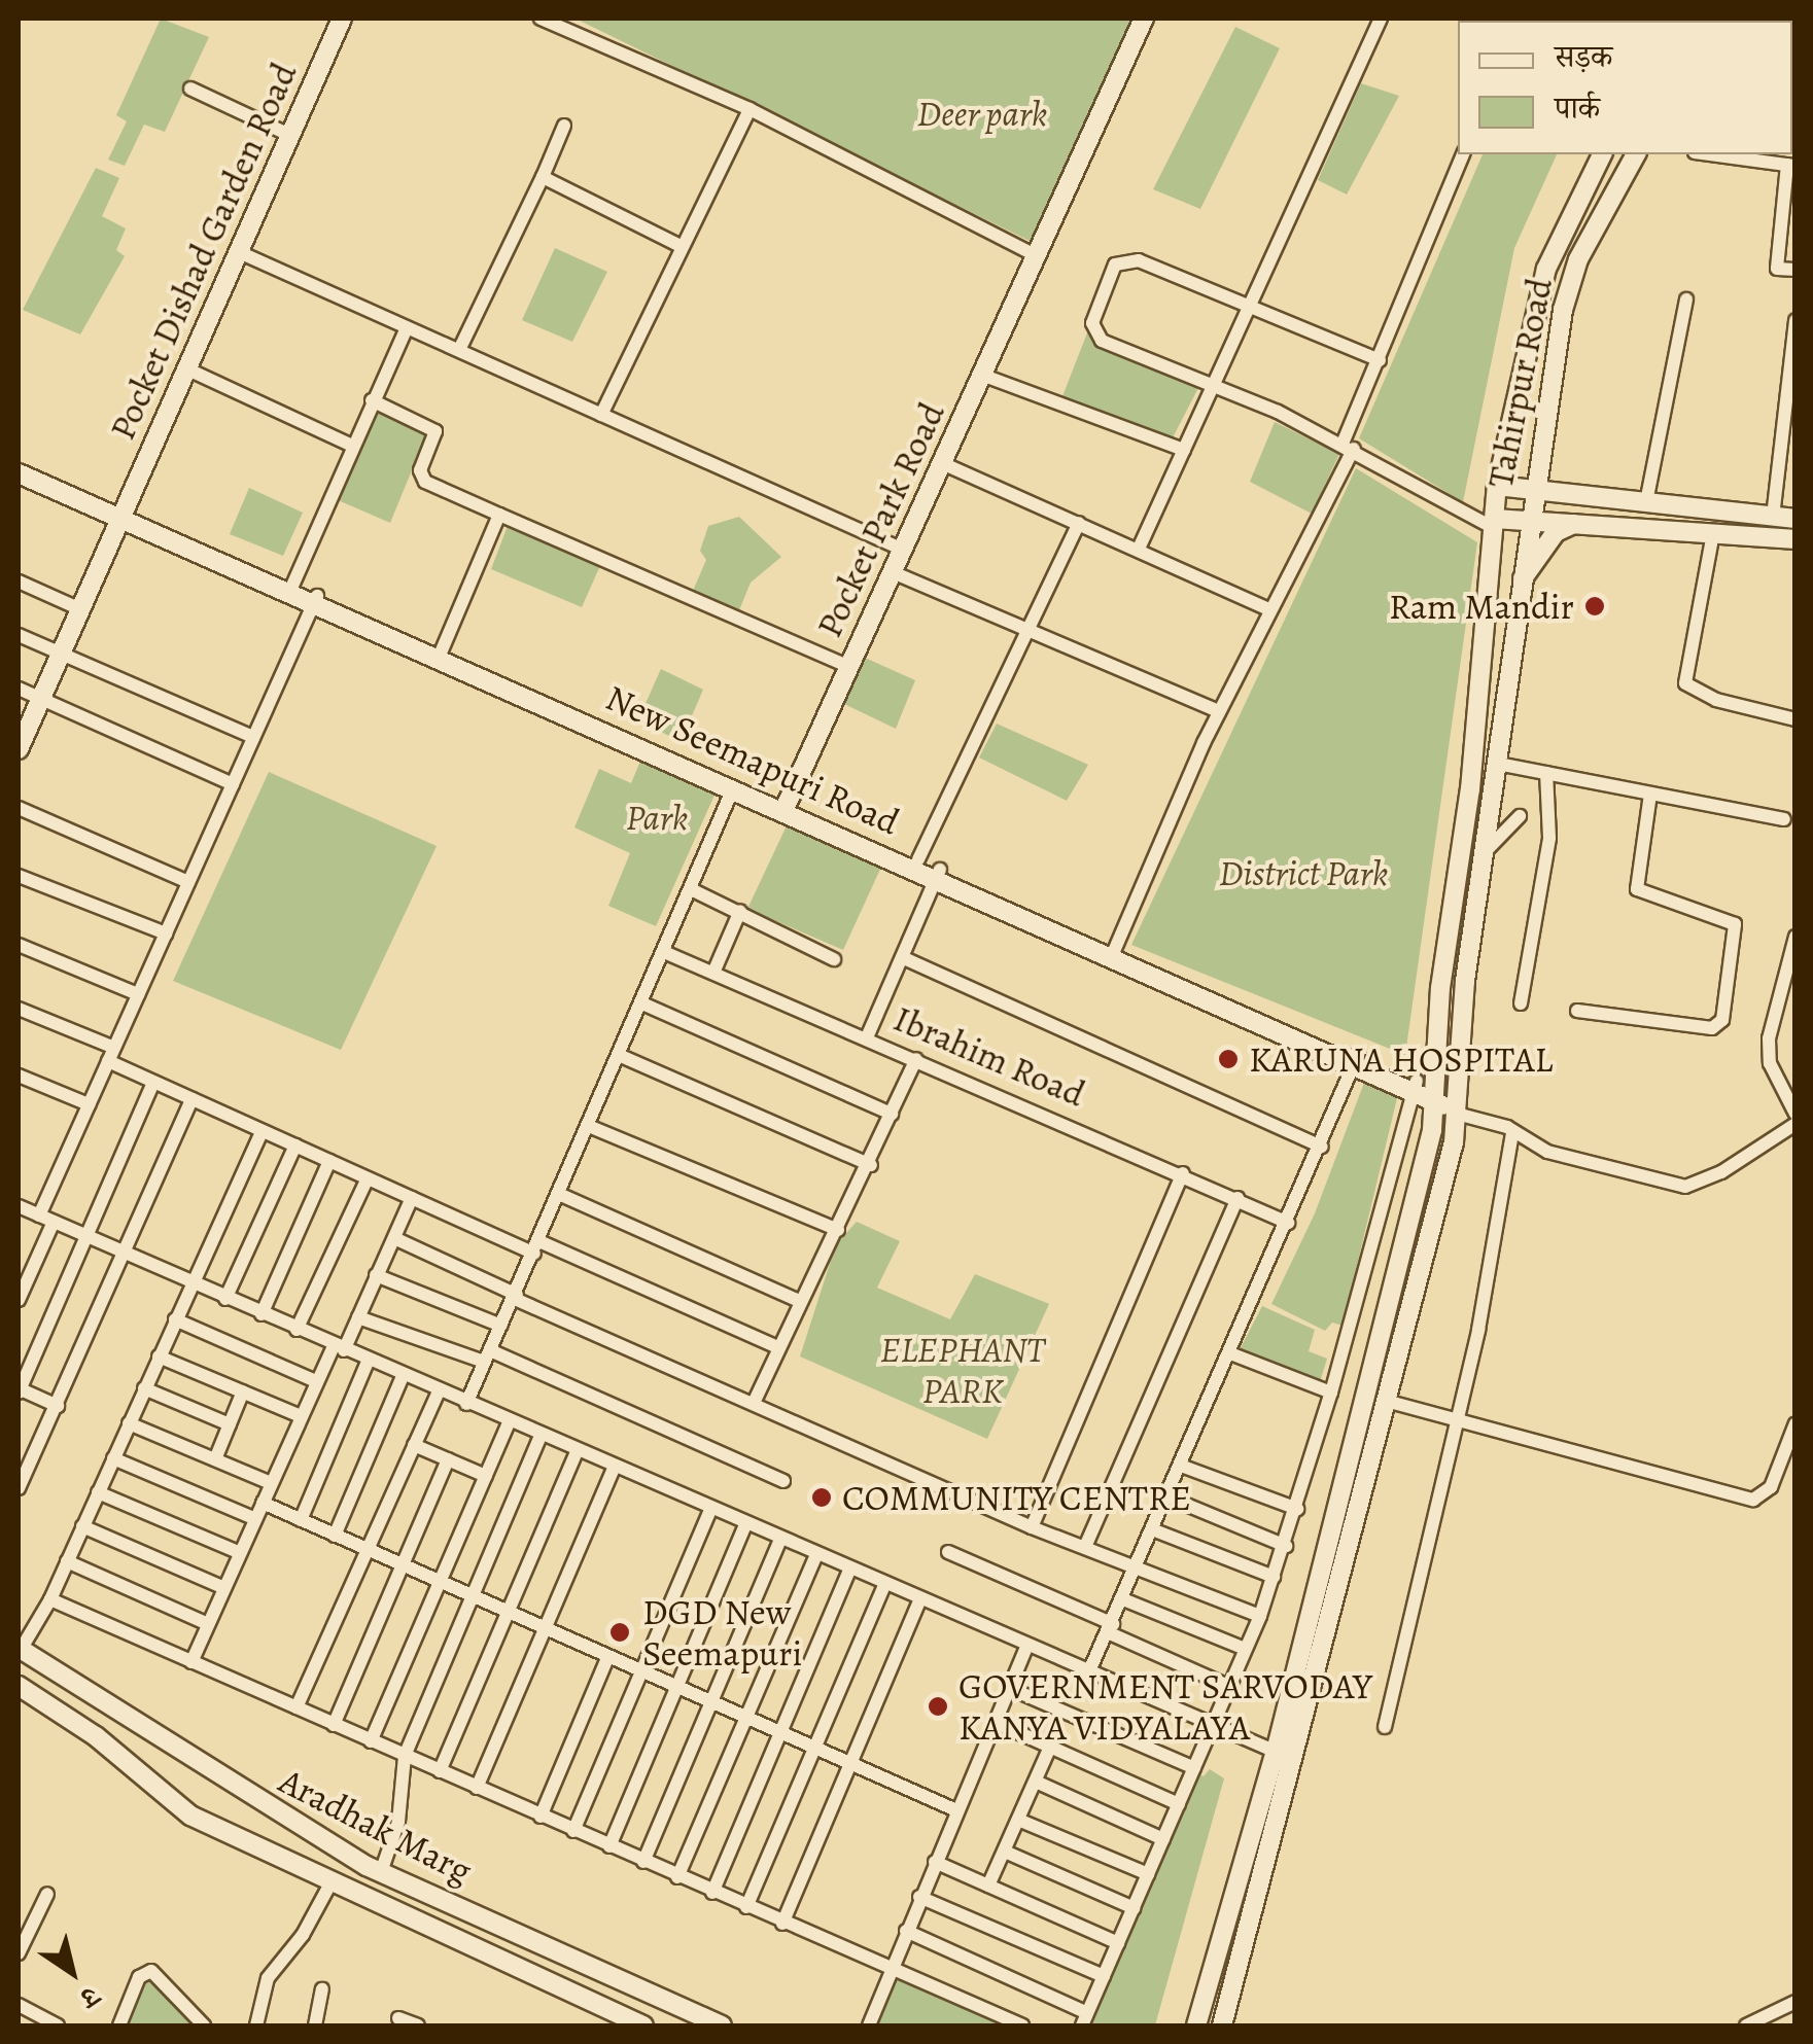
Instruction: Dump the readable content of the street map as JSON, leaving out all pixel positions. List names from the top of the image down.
{
  "streets": {
    "main road": [
      "Pocket Dishad Garden Road",
      "Tahirpur Road",
      "Pocket Park Road",
      "New Seemapuri Road",
      "Aradhak Marg"
    ],
    "street": ["Ibrahim Road"]
  },
  "crossings": [
    ["Pocket Dishad Garden Road", "New Seemapuri Road"],
    ["Tahirpur Road", "New Seemapuri Road"],
    ["Pocket Park Road", "New Seemapuri Road"]
  ],
  "parks": [
    "Deer park",
    "Park",
    "District Park",
    "ELEPHANT PARK"
  ],
  "places": [
    "Ram Mandir",
    "KARUNA HOSPITAL",
    "COMMUNITY CENTRE",
    "DGD New Seemapuri",
    "GOVERNMENT SARVODAY KANYA VIDYALAYA"
  ],
  "legend": ["सड़क", "पार्क"],
  "north": "bottom right"
}
